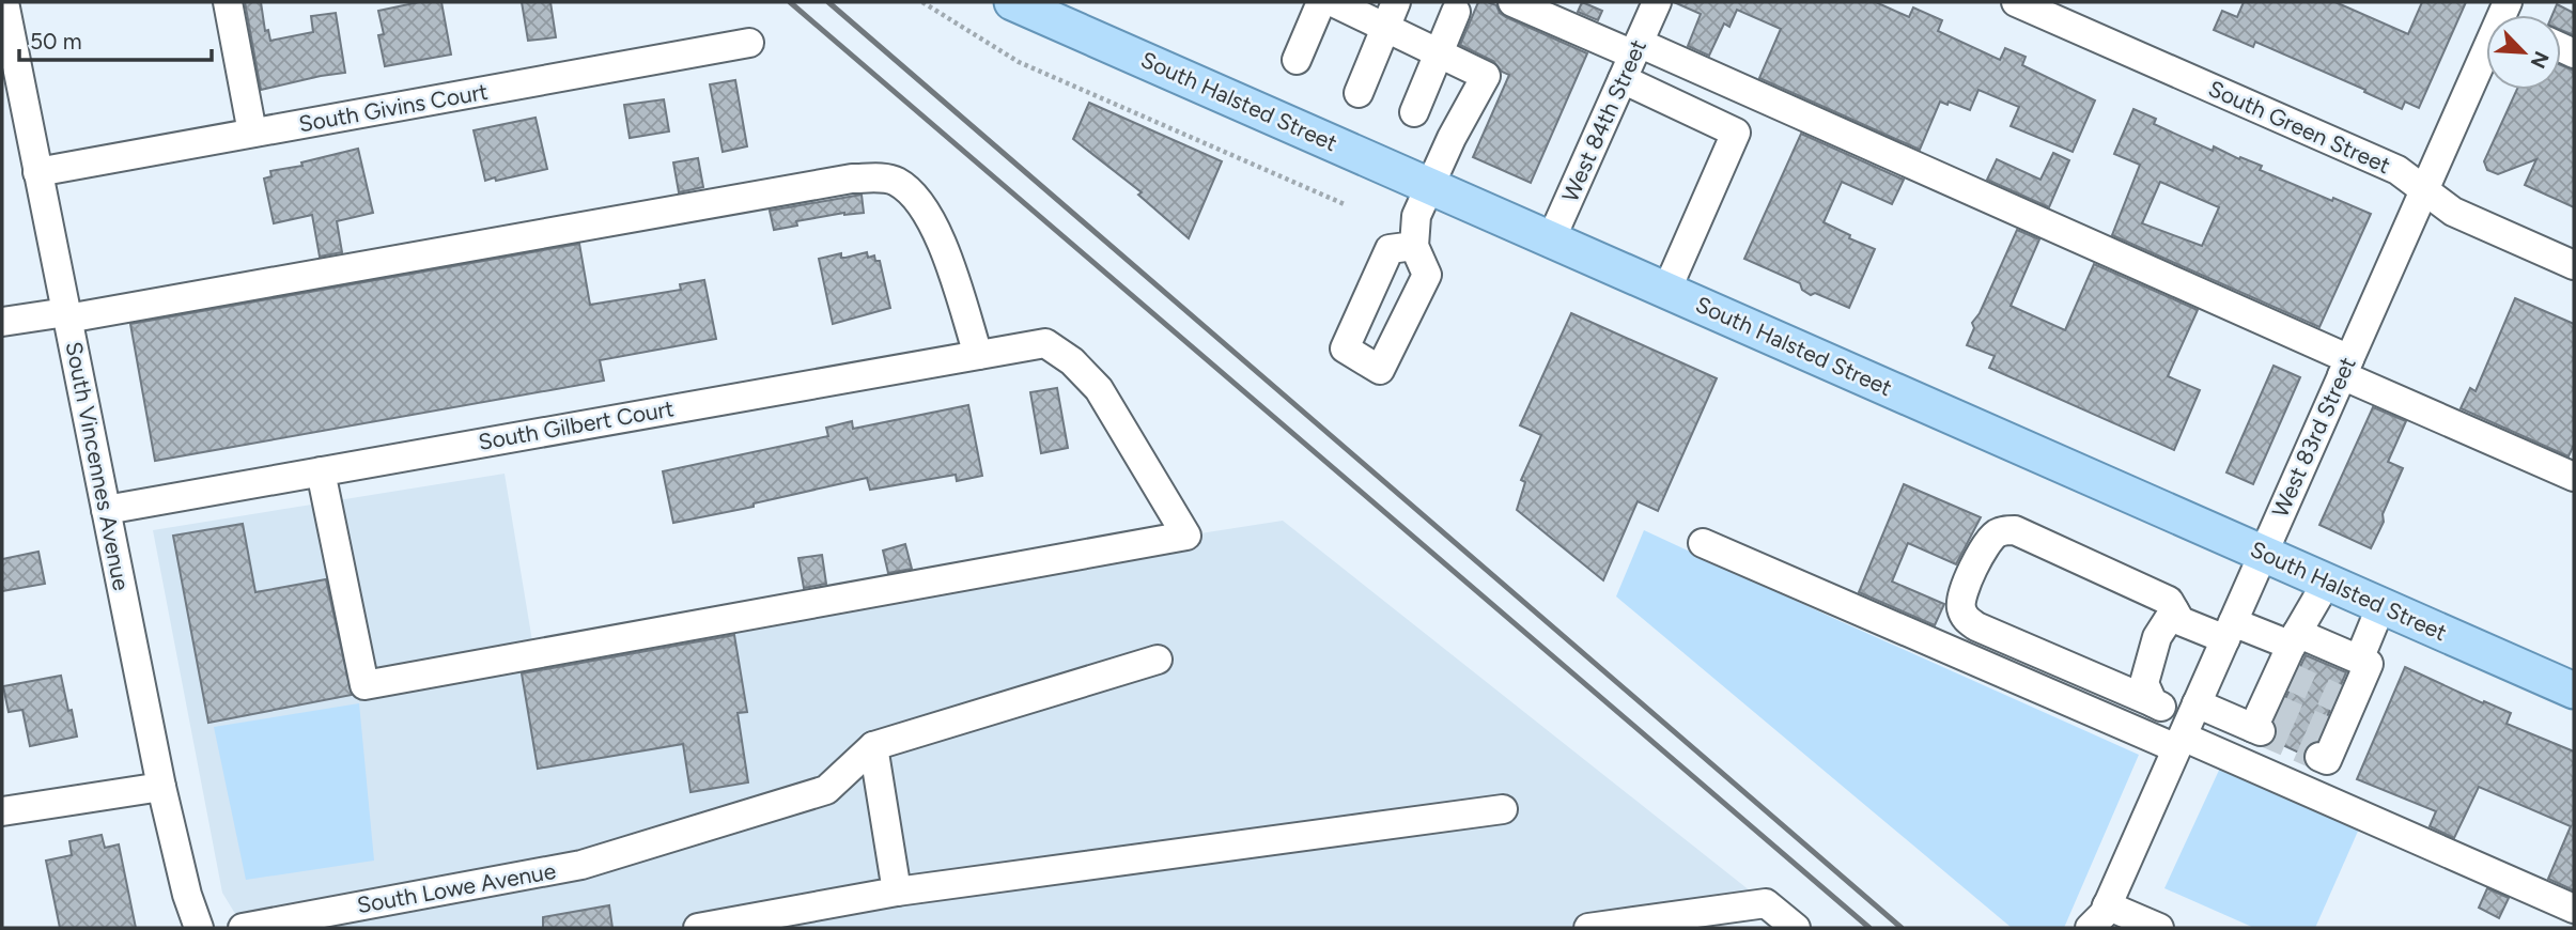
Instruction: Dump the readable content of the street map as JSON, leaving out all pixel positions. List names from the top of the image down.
{
  "streets": {
    "main road": ["South Halsted Street"],
    "street": [
      "South Givins Court",
      "West 84th Street",
      "South Green Street",
      "South Gilbert Court",
      "West 83rd Street",
      "South Vincennes Avenue",
      "South Lowe Avenue"
    ]
  },
  "crossings": [
    ["South Halsted Street", "West 84th Street"],
    ["South Halsted Street", "West 83rd Street"],
    ["South Givins Court", "South Vincennes Avenue"],
    ["South Green Street", "West 83rd Street"],
    ["South Gilbert Court", "South Vincennes Avenue"]
  ],
  "scale_bar": "50 m",
  "north": "bottom right"
}
